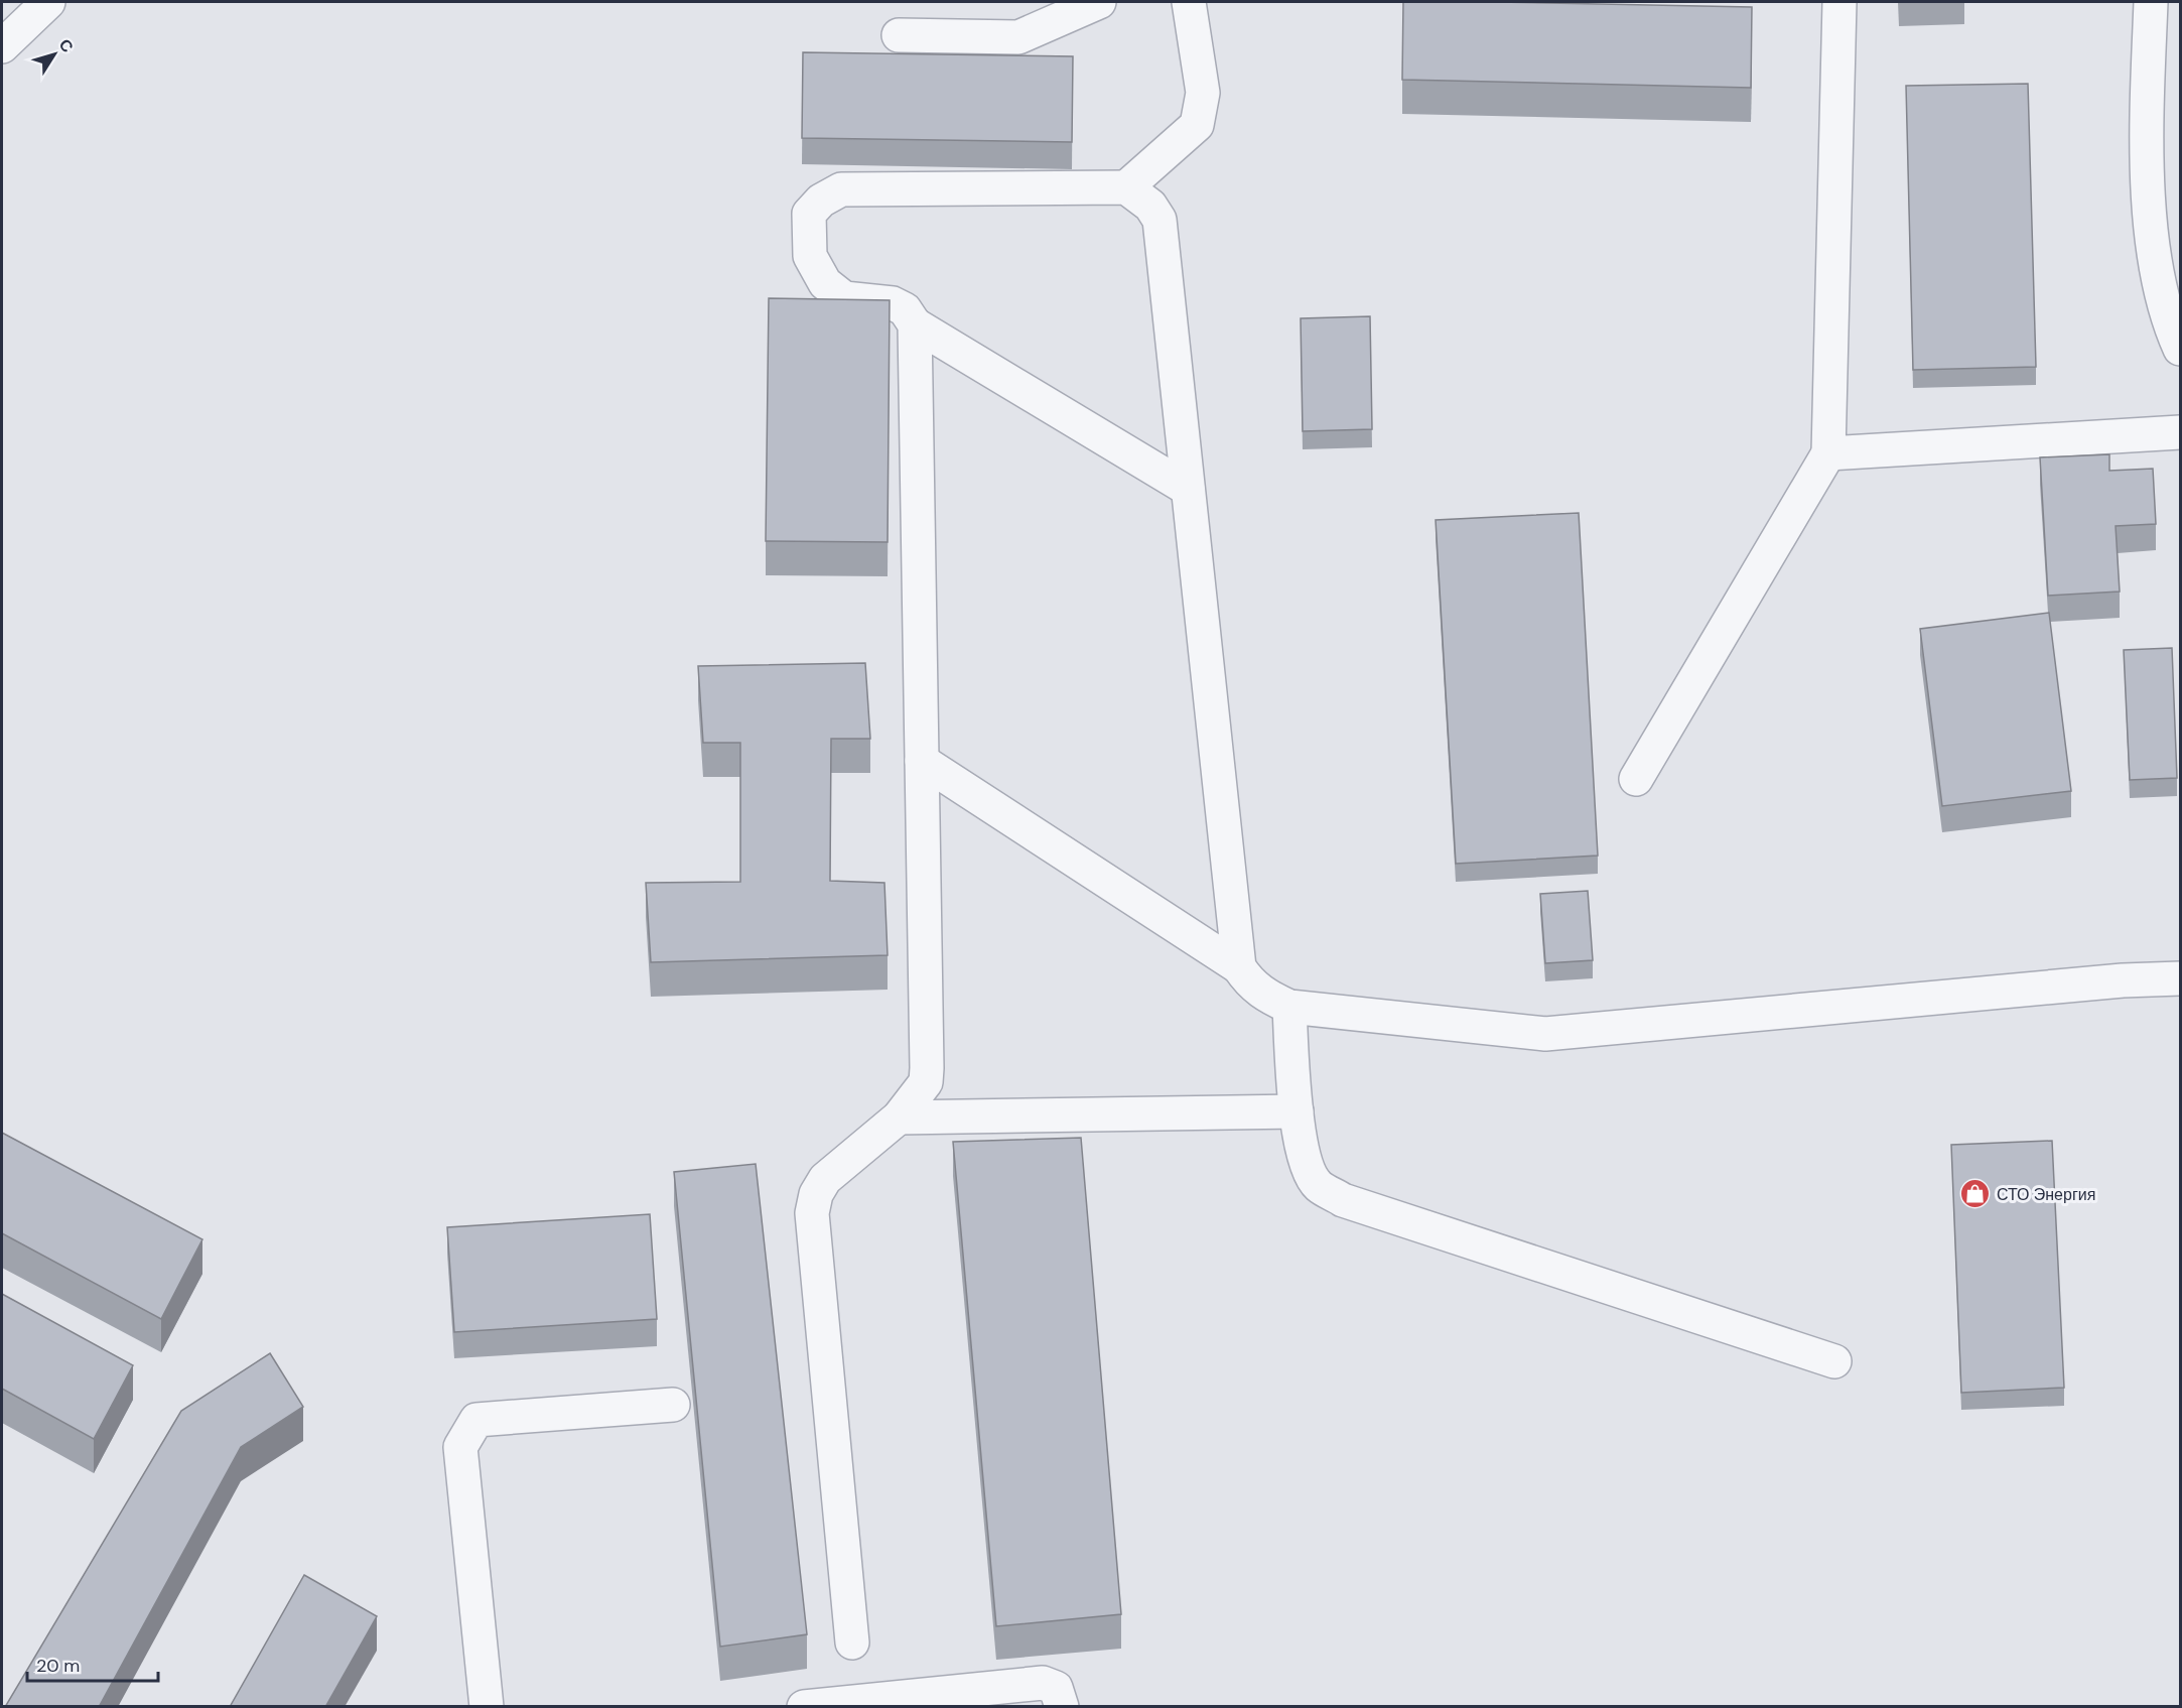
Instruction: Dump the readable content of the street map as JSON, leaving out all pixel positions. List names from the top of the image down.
{
  "places": {
    "shop": ["СТО Энергия"]
  },
  "scale_bar": "20 m",
  "north": "top right"
}
